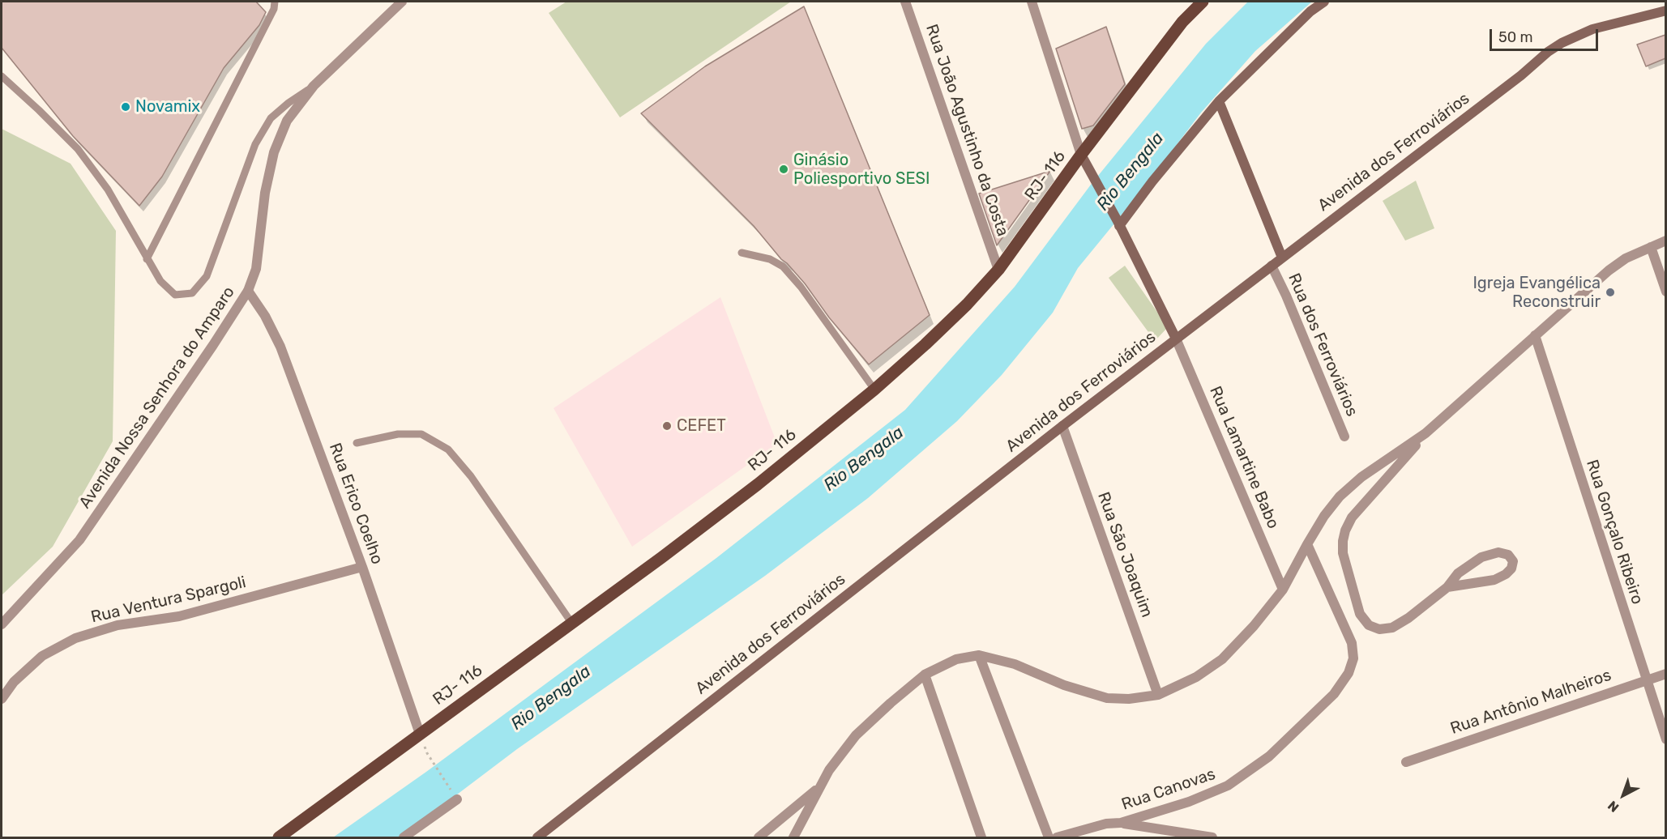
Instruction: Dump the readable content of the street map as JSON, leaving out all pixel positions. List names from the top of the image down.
{
  "streets": {
    "main road": ["Avenida dos Ferroviários", "RJ- 116"],
    "street": [
      "Rua João Agustinho da Costa",
      "Rua dos Ferroviários",
      "Avenida Nossa Senhora do Amparo",
      "Rua Lamartine Babo",
      "Rua Erico Coelho",
      "Rua Gonçalo Ribeiro",
      "Rua São Joaquim",
      "Rua Ventura Spargoli",
      "Rua Antônio Malheiros",
      "Rua Canovas"
    ]
  },
  "crossings": [
    ["Rua João Agustinho da Costa", "RJ- 116"],
    ["Avenida dos Ferroviários", "Rua dos Ferroviários"],
    ["Avenida dos Ferroviários", "Rua Lamartine Babo"],
    ["Avenida dos Ferroviários", "Rua São Joaquim"],
    ["RJ- 116", "Rua Erico Coelho"],
    ["Avenida Nossa Senhora do Amparo", "Rua Erico Coelho"],
    ["Rua Erico Coelho", "Rua Ventura Spargoli"],
    ["Rua Gonçalo Ribeiro", "Rua Antônio Malheiros"]
  ],
  "water": ["Rio Bengala"],
  "places": [
    "Novamix",
    "Ginásio Poliesportivo SESI",
    "Igreja Evangélica Reconstruir",
    "CEFET"
  ],
  "scale_bar": "50 m",
  "north": "bottom left"
}
